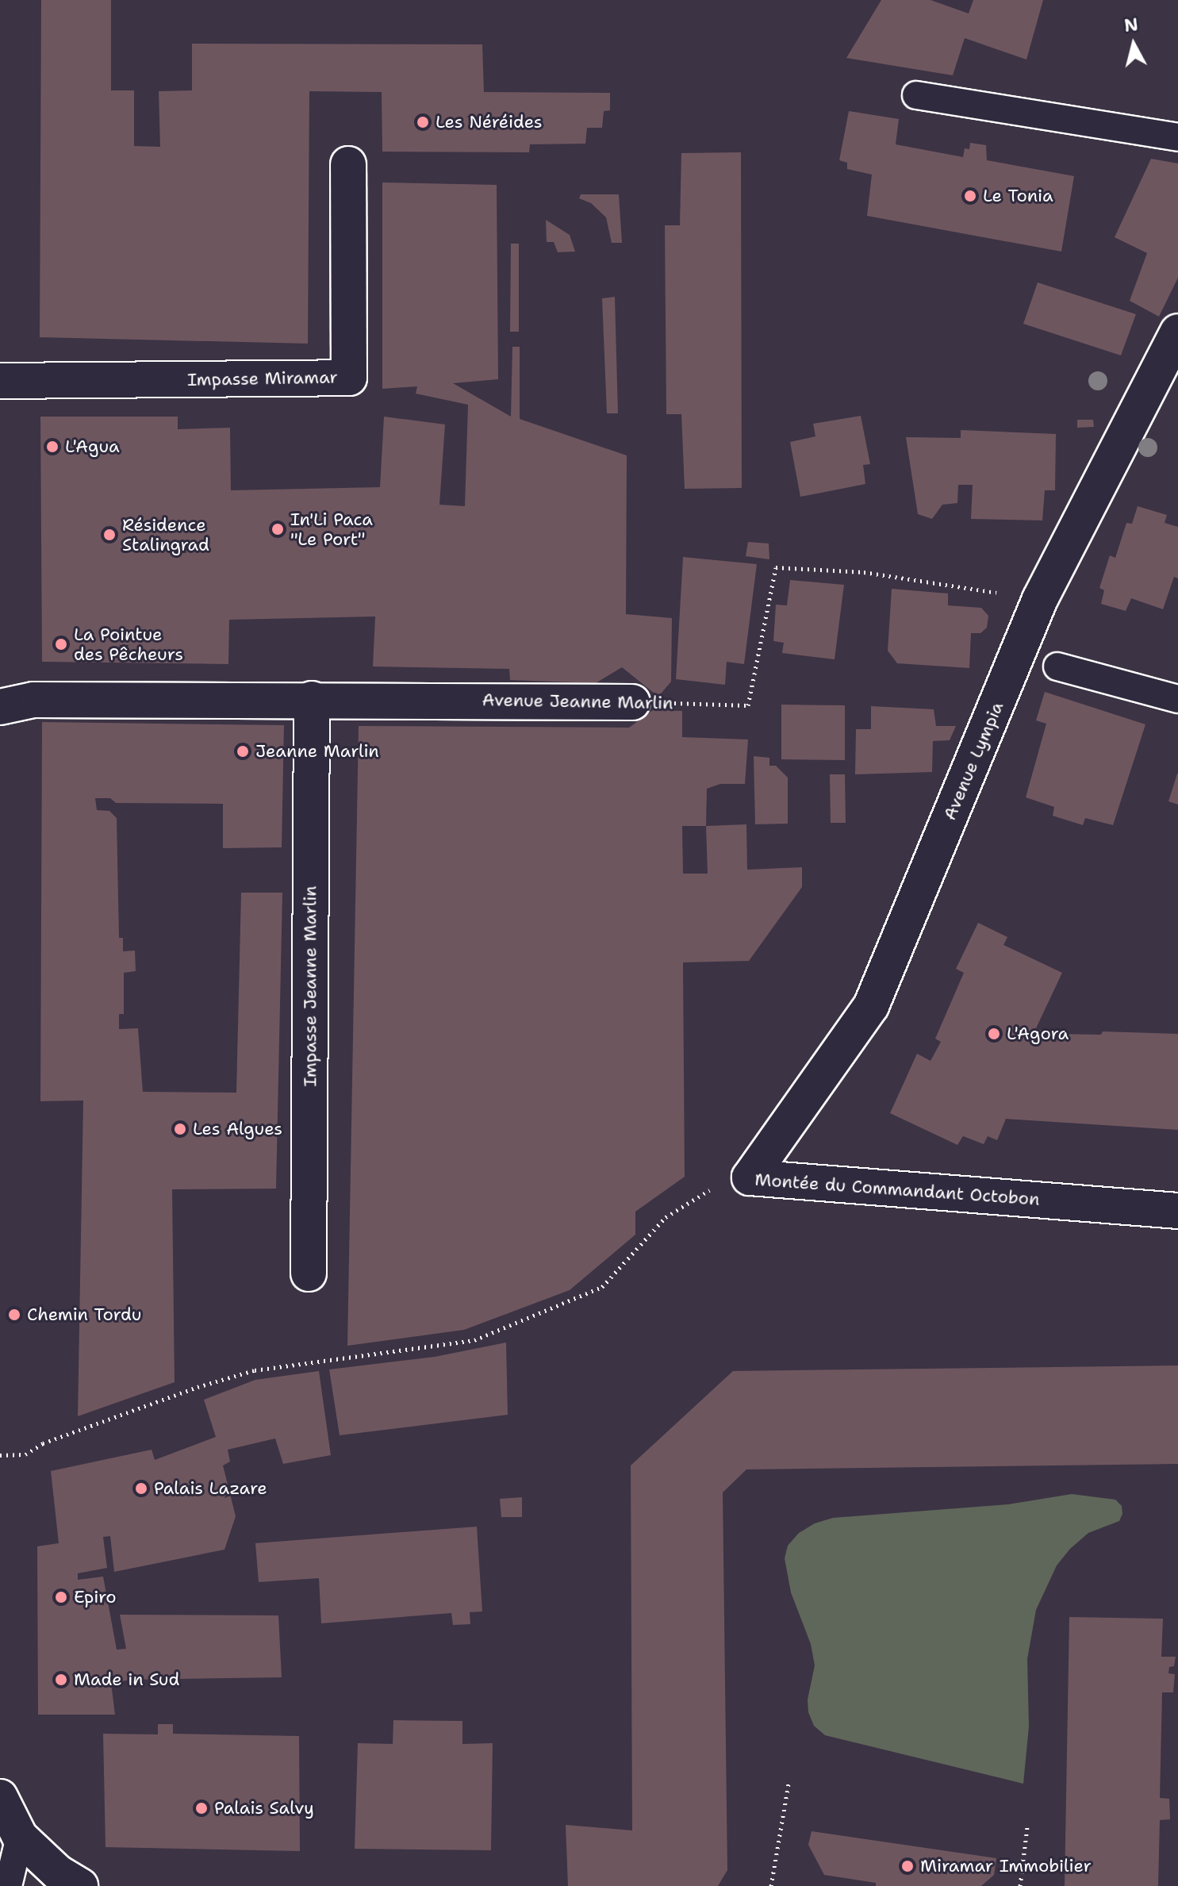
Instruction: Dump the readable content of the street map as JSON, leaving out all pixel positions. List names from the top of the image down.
{
  "streets": {
    "street": [
      "Impasse Miramar",
      "Avenue Jeanne Marlin",
      "Avenue Lympia",
      "Impasse Jeanne Marlin",
      "Montée du Commandant Octobon"
    ]
  },
  "crossings": [
    ["Avenue Jeanne Marlin", "Avenue Lympia"],
    ["Avenue Jeanne Marlin", "Impasse Jeanne Marlin"],
    ["Avenue Lympia", "Montée du Commandant Octobon"]
  ],
  "places": [
    "Les Néréides",
    "Le Tonia",
    "L'Agua",
    "In'Li Paca \"Le Port\"",
    "Résidence Stalingrad",
    "La Pointue des Pêcheurs",
    "Jeanne Marlin",
    "L'Agora",
    "Les Algues",
    "Chemin Tordu",
    "Palais Lazare",
    "Epiro",
    "Made in Sud",
    "Palais Salvy",
    "Miramar Immobilier"
  ],
  "north": "top"
}
